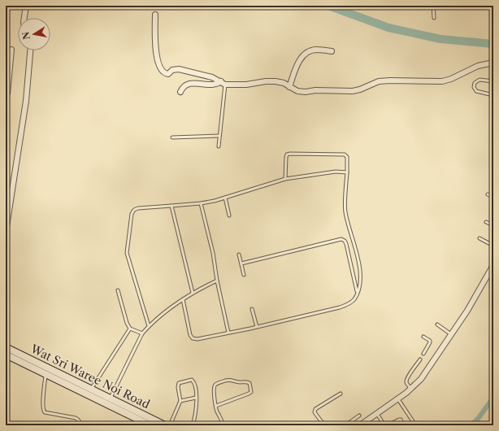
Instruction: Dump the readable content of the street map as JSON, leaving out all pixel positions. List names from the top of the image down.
{
  "streets": {
    "main road": ["Wat Sri Waree Noi Road"]
  },
  "north": "left"
}
